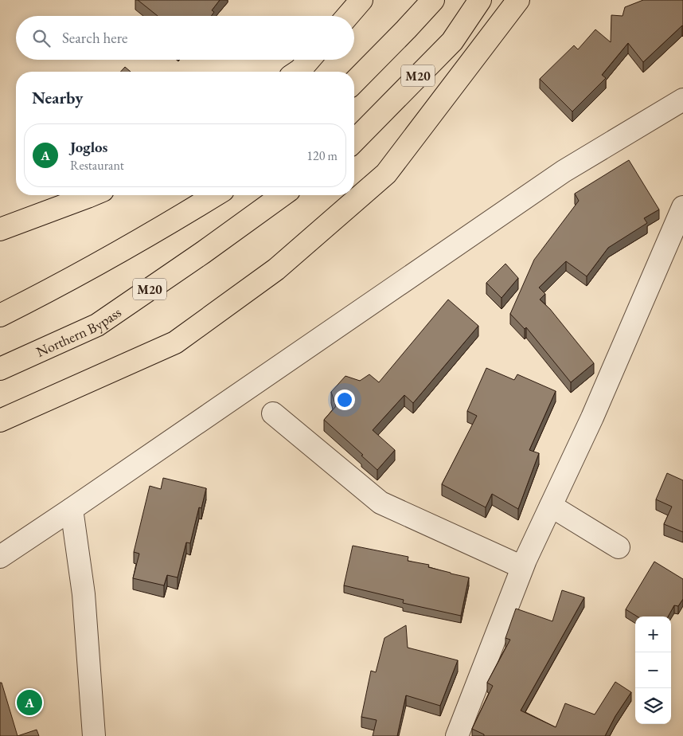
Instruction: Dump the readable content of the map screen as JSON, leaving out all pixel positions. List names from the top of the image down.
{
  "streets": {
    "highway": ["M20", "Northern Bypass"]
  },
  "page": {
    "search": "Search here",
    "heading": "Nearby",
    "list": [
      {
        "mark": "A",
        "name": "Joglos",
        "note": "Restaurant",
        "value": "120 m"
      }
    ],
    "map_buttons": ["+", "−"],
    "pins": "A"
  }
}
